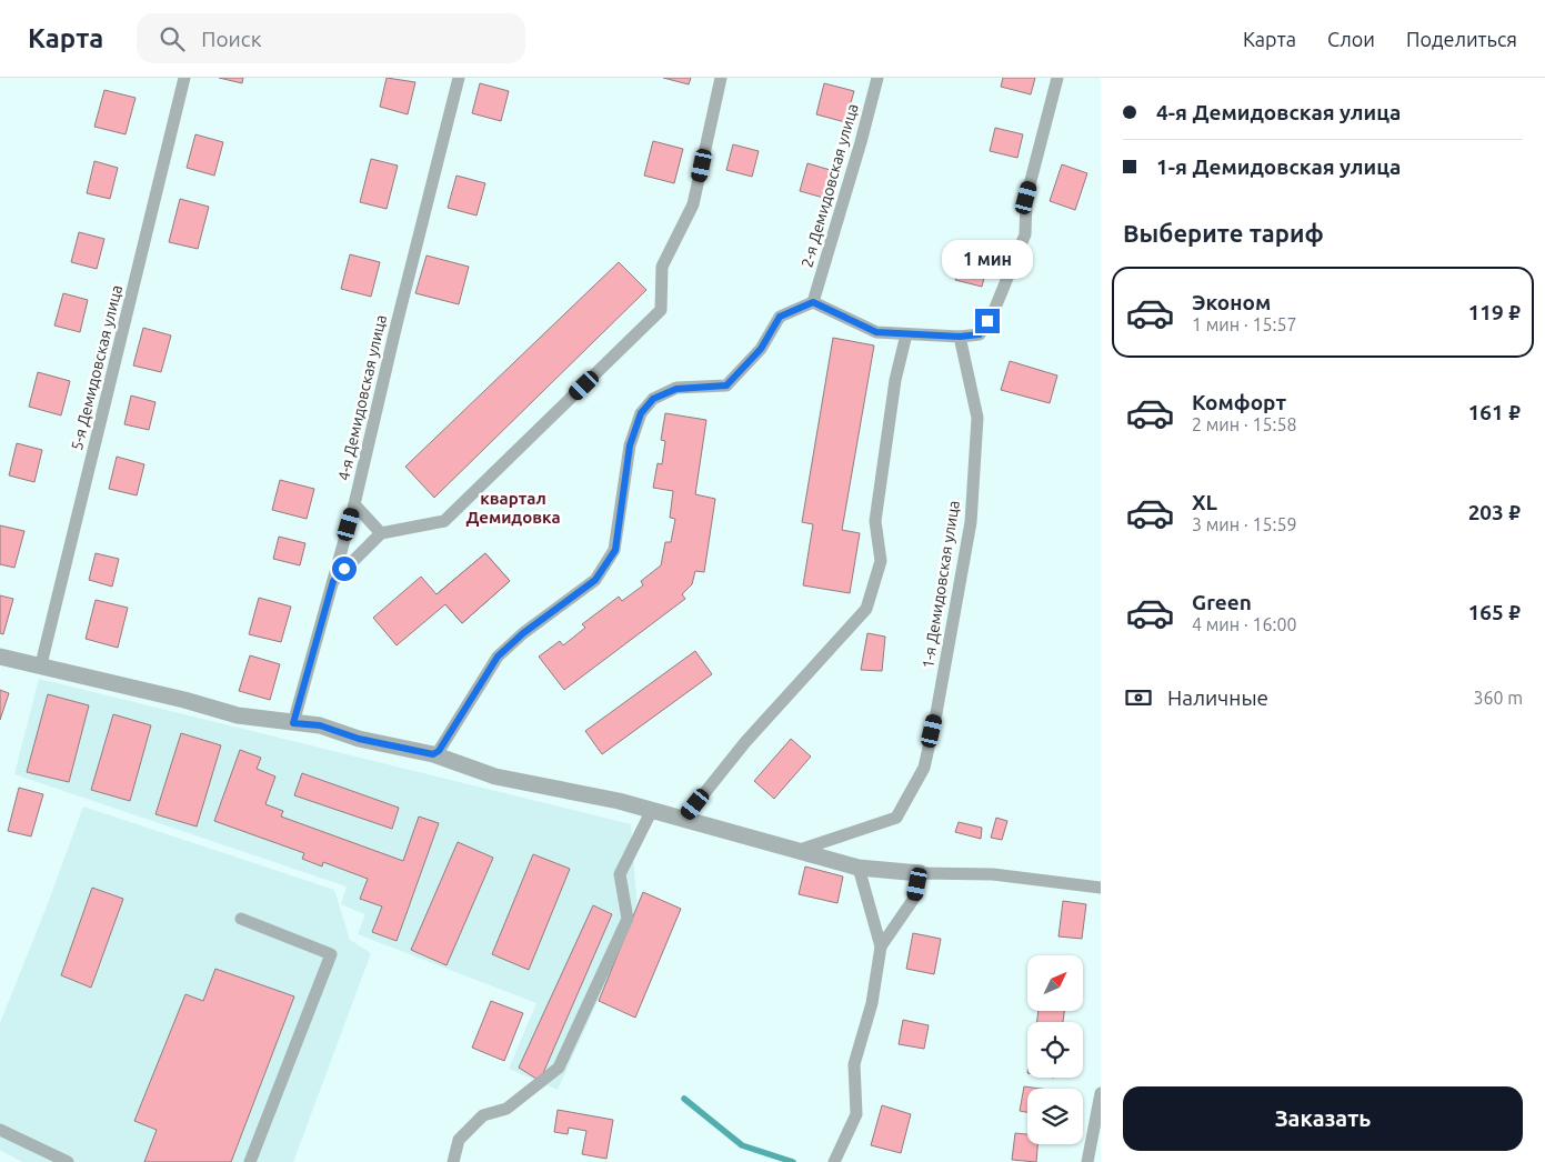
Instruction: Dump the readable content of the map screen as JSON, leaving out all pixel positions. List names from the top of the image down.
{
  "streets": {
    "lane": [
      "2-я Демидовская улица",
      "5-я Демидовская улица",
      "4-я Демидовская улица",
      "1-я Демидовская улица"
    ]
  },
  "districts": ["квартал Демидовка"],
  "north": "top right",
  "page": {
    "header": "Карта",
    "search": "Поиск",
    "nav": ["Карта", "Слои", "Поделиться"],
    "banner": ["4-я Демидовская улица", "1-я Демидовская улица"],
    "heading": "Выберите тариф",
    "bubble": "1 мин",
    "list": [
      {
        "name": "Эконом",
        "note": "1 мин · 15:57",
        "value": "119 ₽"
      },
      {
        "name": "Комфорт",
        "note": "2 мин · 15:58",
        "value": "161 ₽"
      },
      {
        "name": "XL",
        "note": "3 мин · 15:59",
        "value": "203 ₽"
      },
      {
        "name": "Green",
        "note": "4 мин · 16:00",
        "value": "165 ₽"
      }
    ],
    "pay": ["Наличные", "360 m"],
    "buttons": "Заказать"
  }
}
